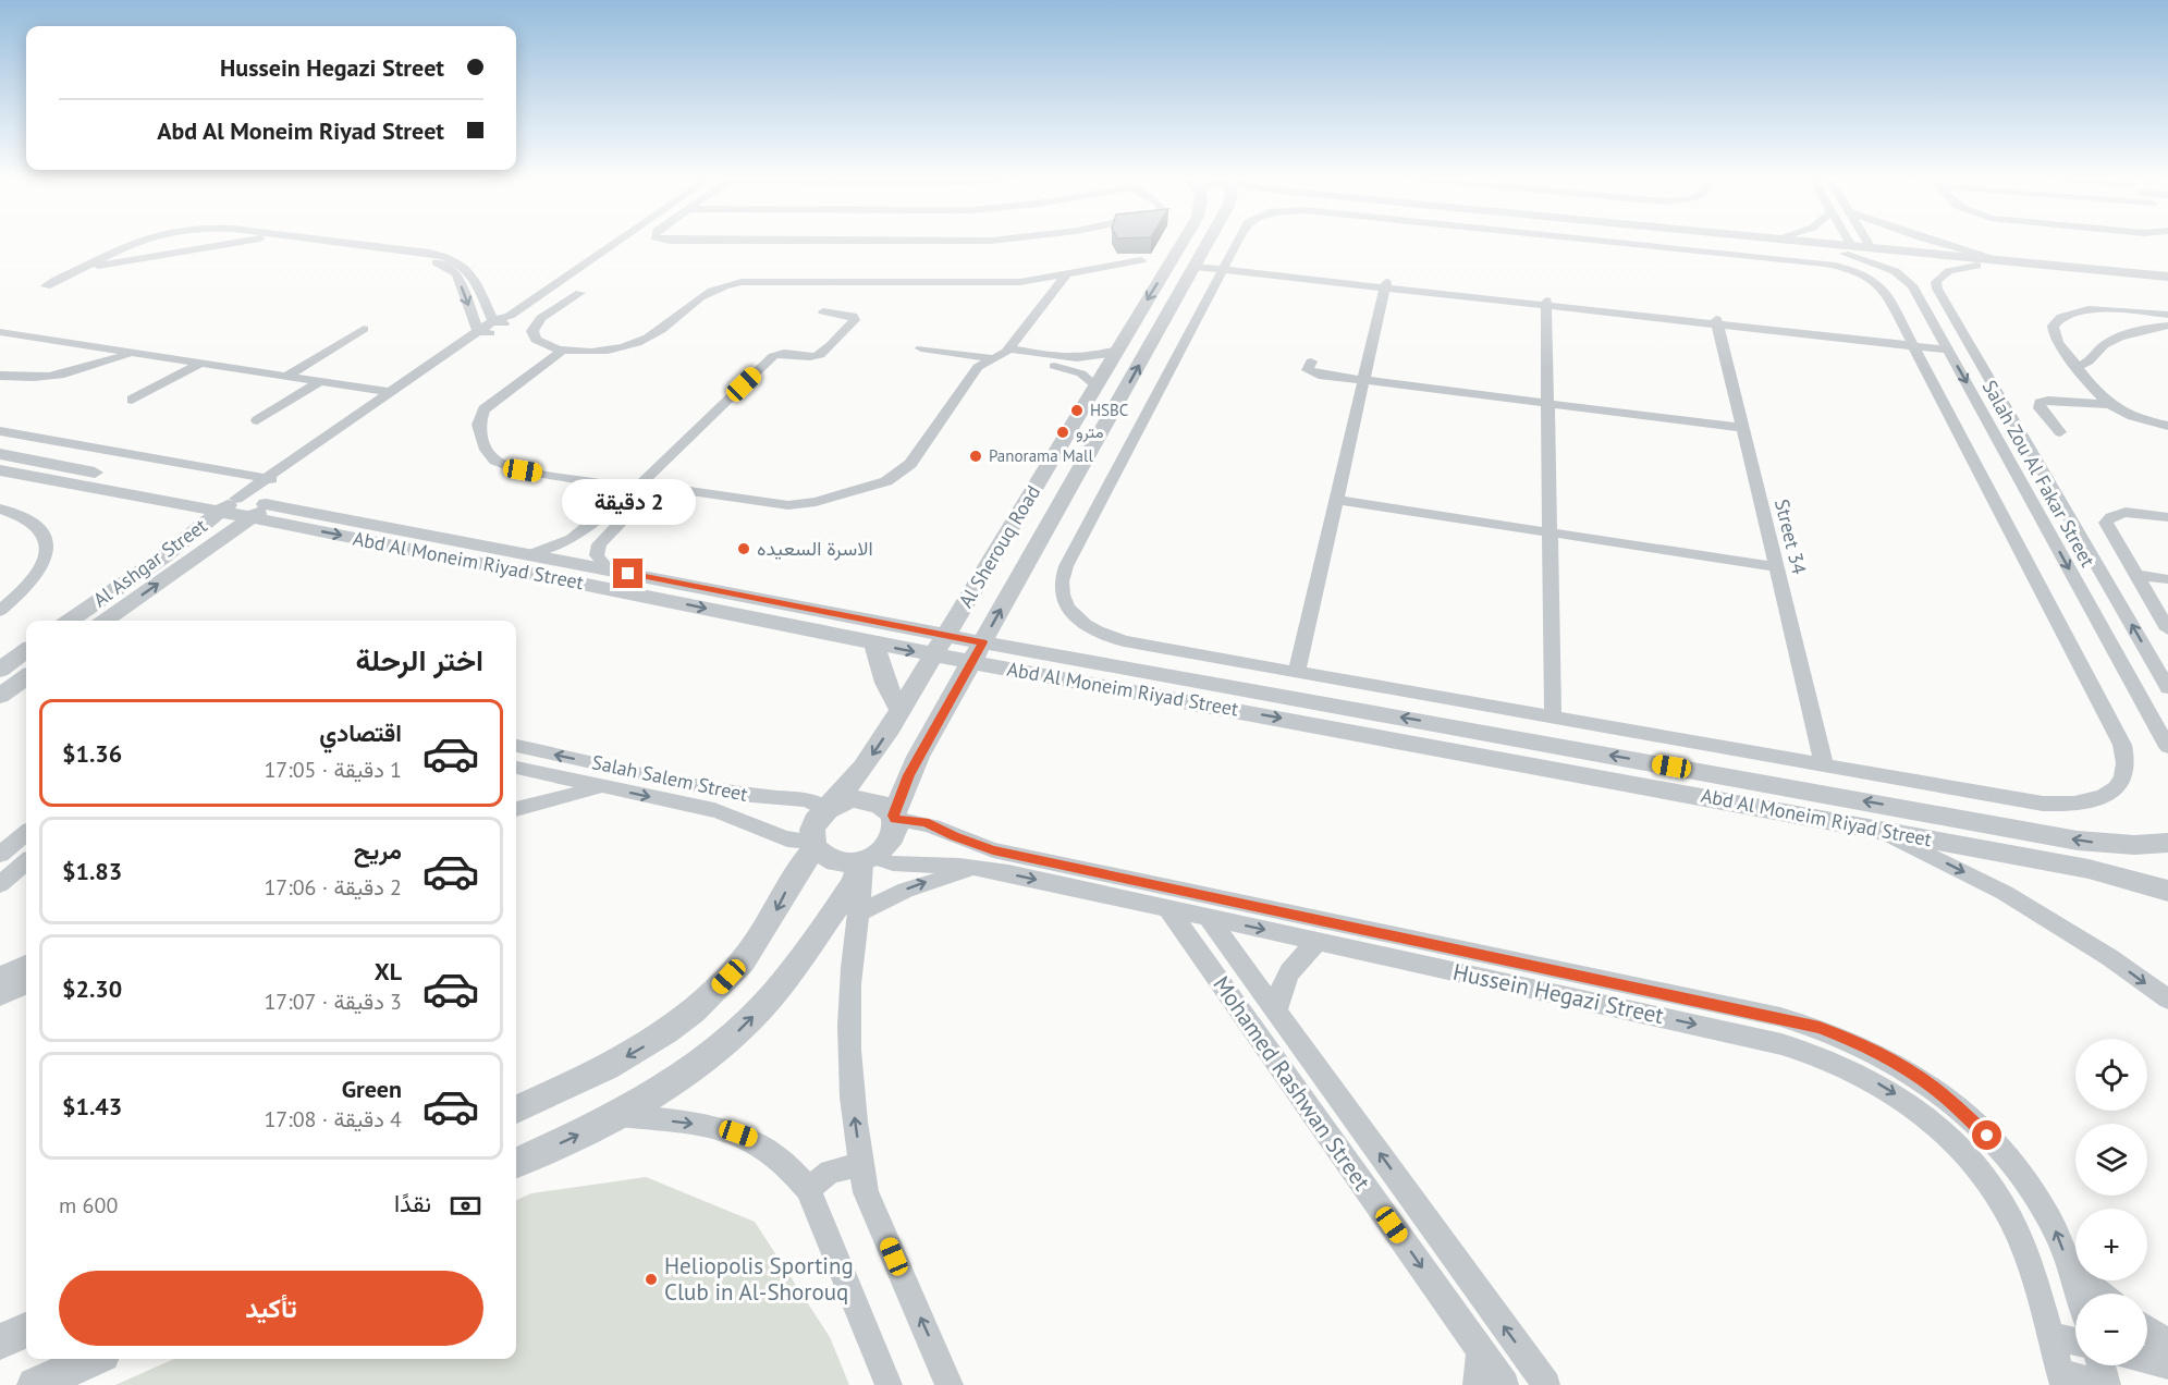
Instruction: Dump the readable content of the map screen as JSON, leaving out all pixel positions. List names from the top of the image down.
{
  "streets": {
    "street": [
      "Salah Zou Al Fakar Street",
      "Street 34",
      "Al Sherouq Road",
      "Abd Al Moneim Riyad Street",
      "Al Ashgar Street",
      "Salah Salem Street",
      "Hussein Hegazi Street",
      "Mohamed Rashwan Street"
    ]
  },
  "crossings": [
    ["Al Sherouq Road", "Abd Al Moneim Riyad Street"],
    ["Al Sherouq Road", "Salah Salem Street"],
    ["Al Sherouq Road", "Hussein Hegazi Street"],
    ["Abd Al Moneim Riyad Street", "Al Ashgar Street"],
    ["Salah Salem Street", "Hussein Hegazi Street"],
    ["Hussein Hegazi Street", "Mohamed Rashwan Street"]
  ],
  "places": [
    "HSBC",
    "مترو",
    "Panorama Mall",
    "الاسرة السعيده",
    "Heliopolis Sporting Club in Al-Shorouq"
  ],
  "page": {
    "banner": ["Hussein Hegazi Street", "Abd Al Moneim Riyad Street"],
    "bubble": "2 دقيقة",
    "heading": "اختر الرحلة",
    "list": [
      {
        "name": "اقتصادي",
        "note": "1 دقيقة · 17:05",
        "value": "$1.36"
      },
      {
        "name": "مريح",
        "note": "2 دقيقة · 17:06",
        "value": "$1.83"
      },
      {
        "name": "XL",
        "note": "3 دقيقة · 17:07",
        "value": "$2.30"
      },
      {
        "name": "Green",
        "note": "4 دقيقة · 17:08",
        "value": "$1.43"
      }
    ],
    "map_buttons": ["+", "−"],
    "pay": ["نقدًا", "600 m"],
    "buttons": "تأكيد"
  }
}
